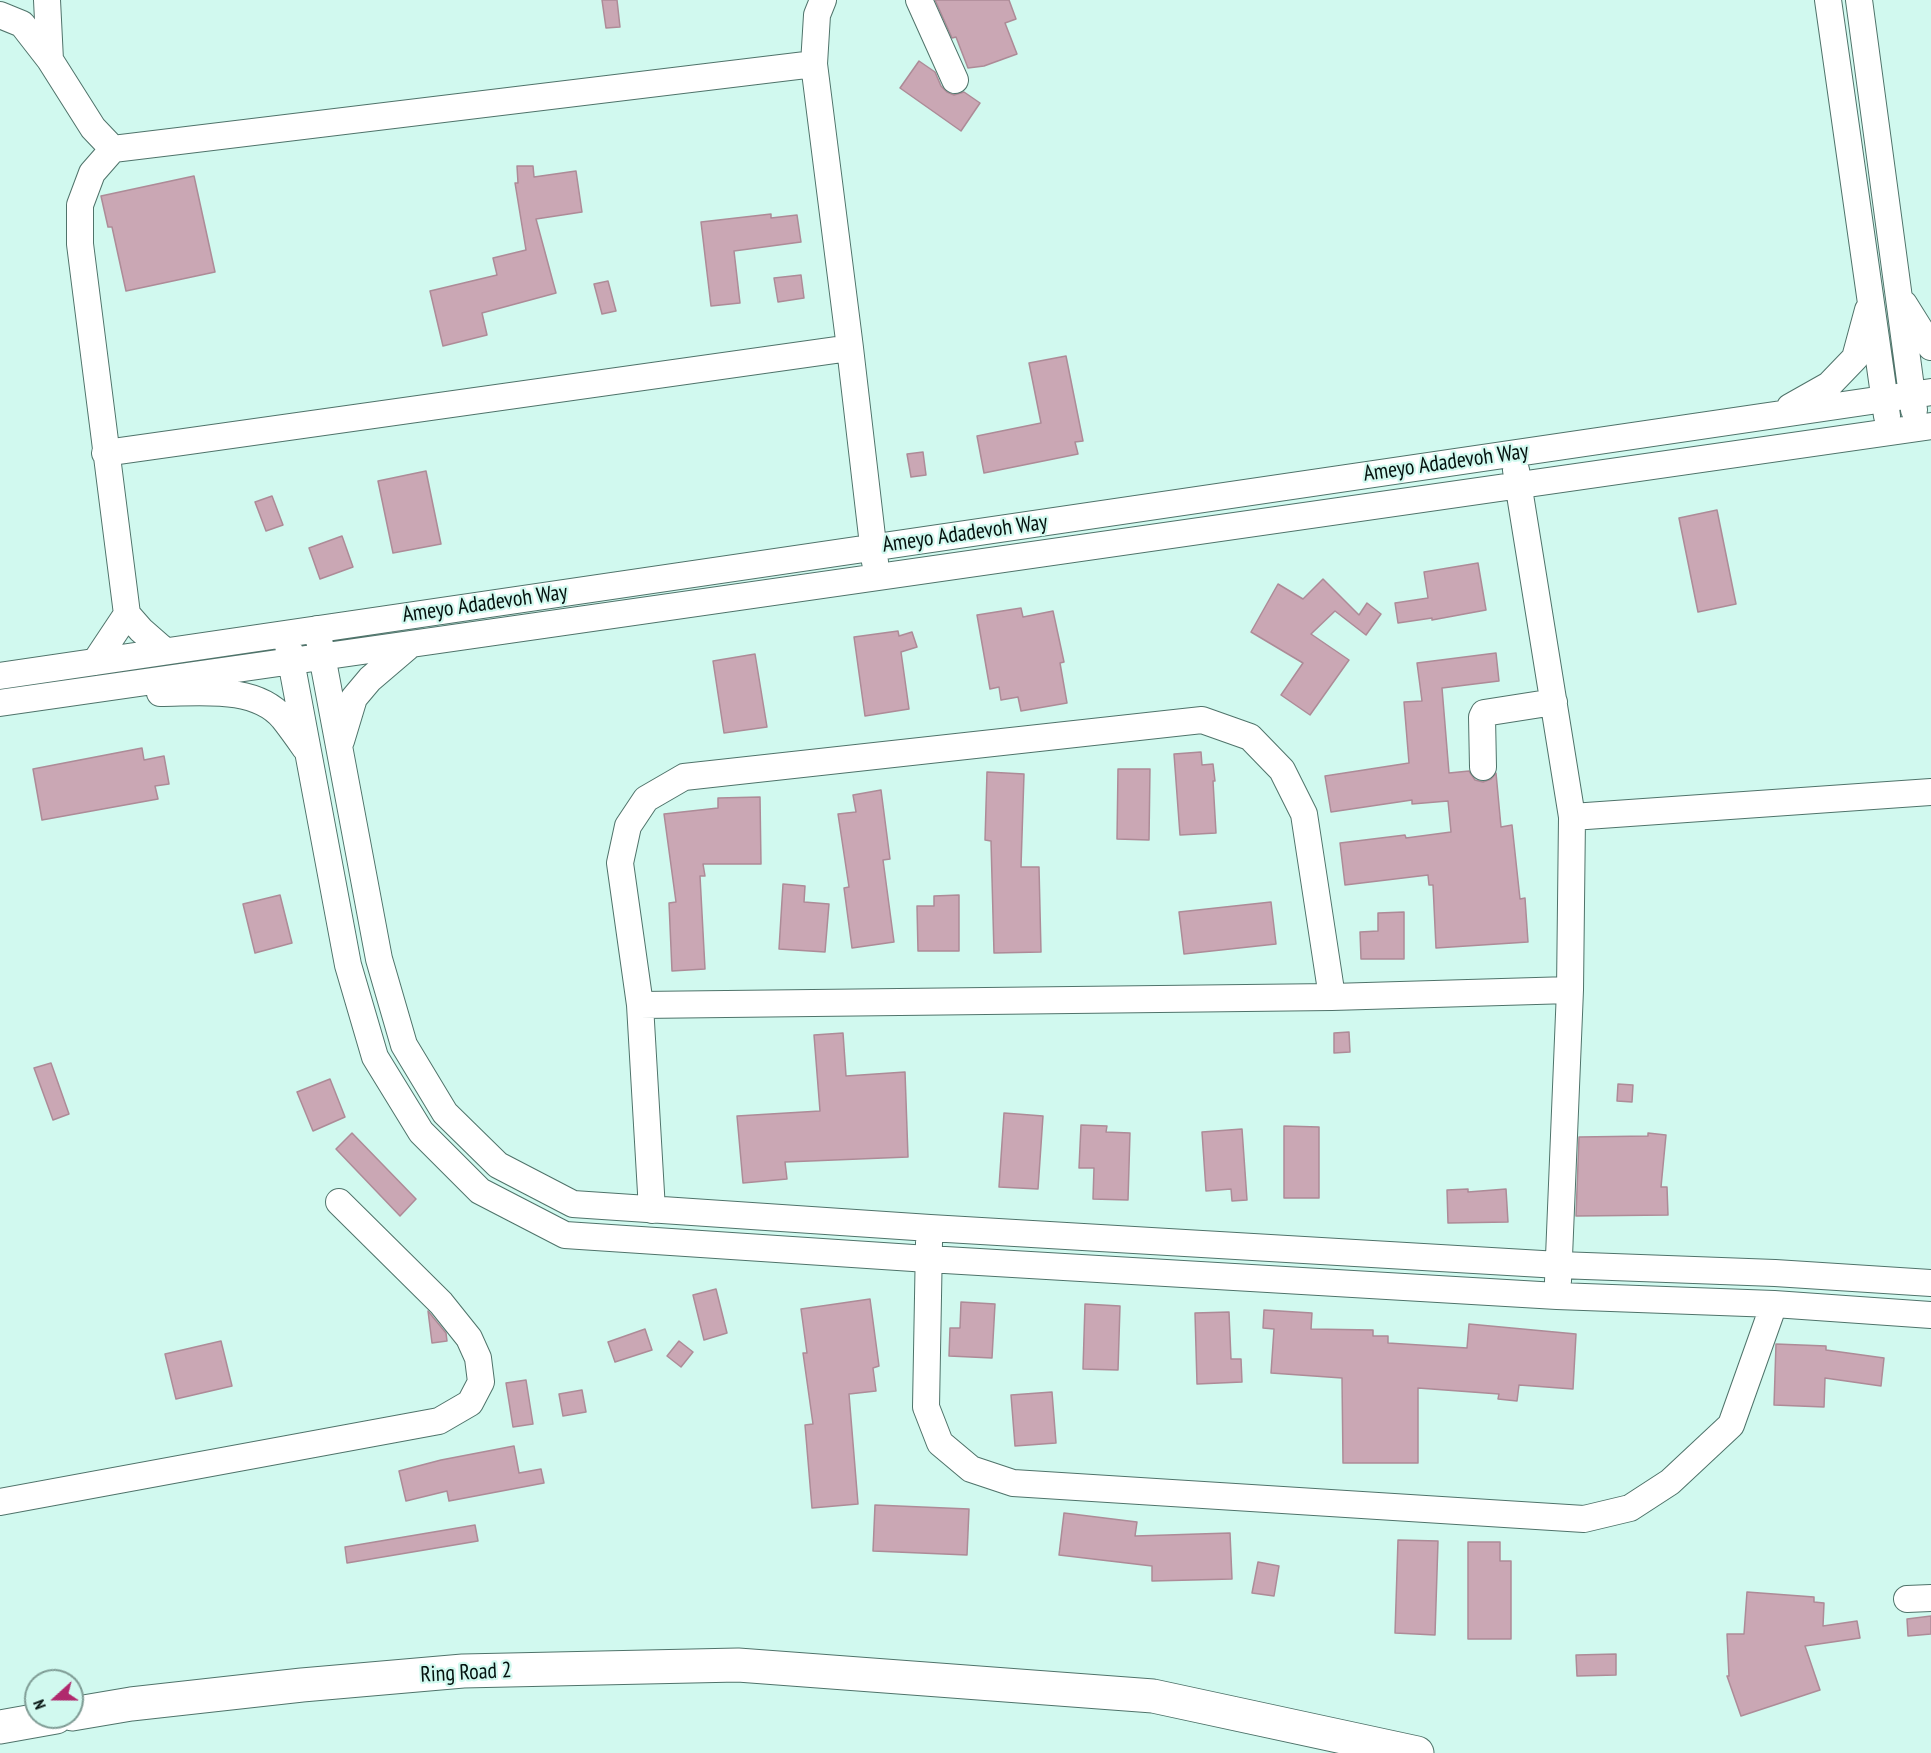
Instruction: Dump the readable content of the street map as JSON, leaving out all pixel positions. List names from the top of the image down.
{
  "streets": {
    "main road": ["Ring Road 2"],
    "street": ["Ameyo Adadevoh Way"]
  },
  "north": "left"
}
